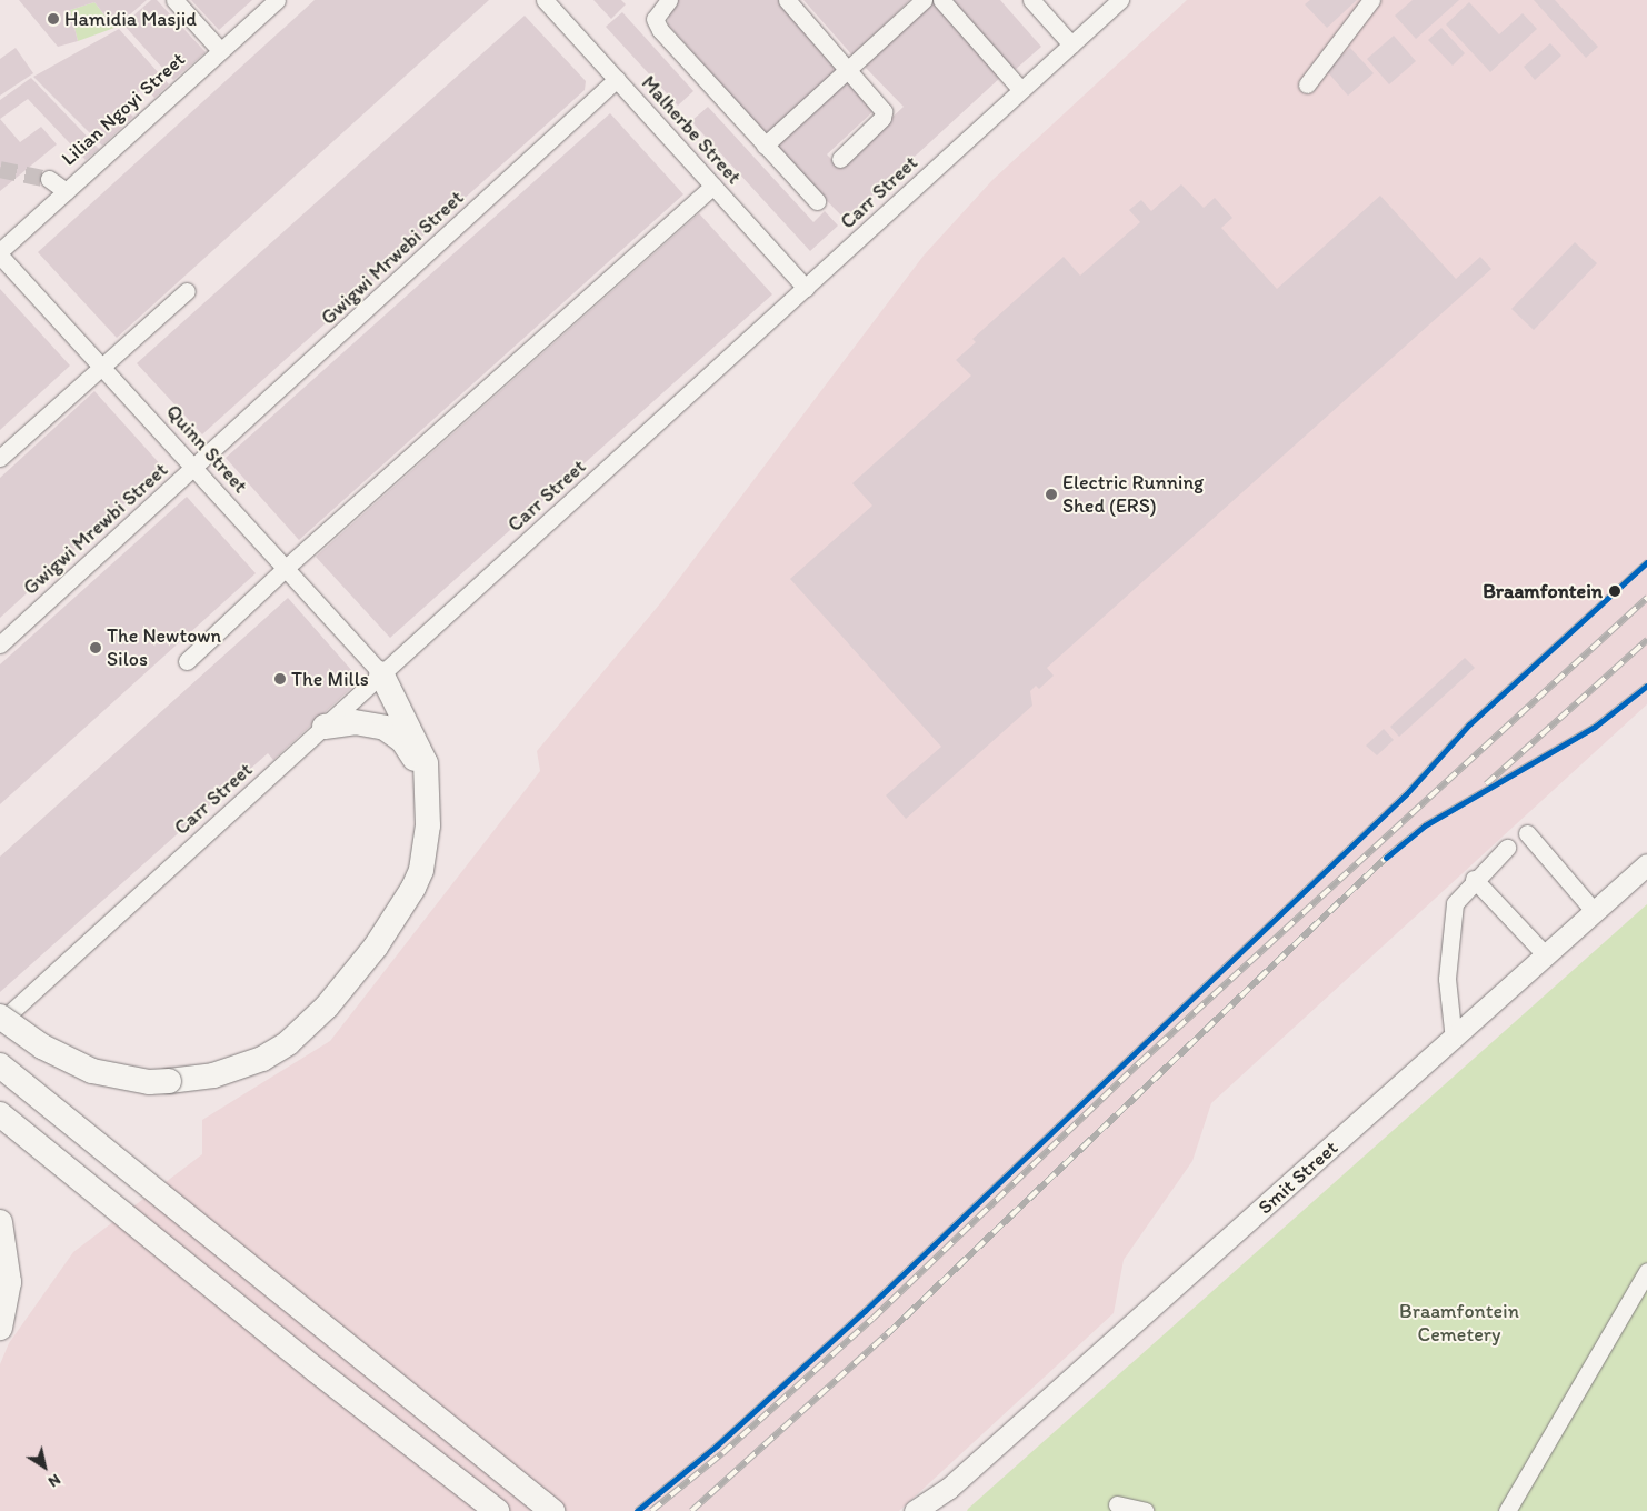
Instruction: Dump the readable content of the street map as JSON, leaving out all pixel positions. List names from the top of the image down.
{
  "streets": {
    "main road": ["Smit Street"],
    "street": [
      "Lilian Ngoyi Street",
      "Malherbe Street",
      "Carr Street",
      "Gwigwi Mrwebi Street",
      "Quinn Street",
      "Gwigwi Mrewbi Street"
    ]
  },
  "crossings": [
    ["Malherbe Street", "Carr Street"],
    ["Malherbe Street", "Gwigwi Mrwebi Street"],
    ["Carr Street", "Quinn Street"],
    ["Gwigwi Mrwebi Street", "Quinn Street"],
    ["Gwigwi Mrwebi Street", "Gwigwi Mrewbi Street"],
    ["Quinn Street", "Gwigwi Mrewbi Street"]
  ],
  "parks": ["Braamfontein Cemetery"],
  "places": [
    "Hamidia Masjid",
    "Electric Running Shed (ERS)",
    "Braamfontein",
    "The Newtown Silos",
    "The Mills"
  ],
  "north": "bottom right"
}
